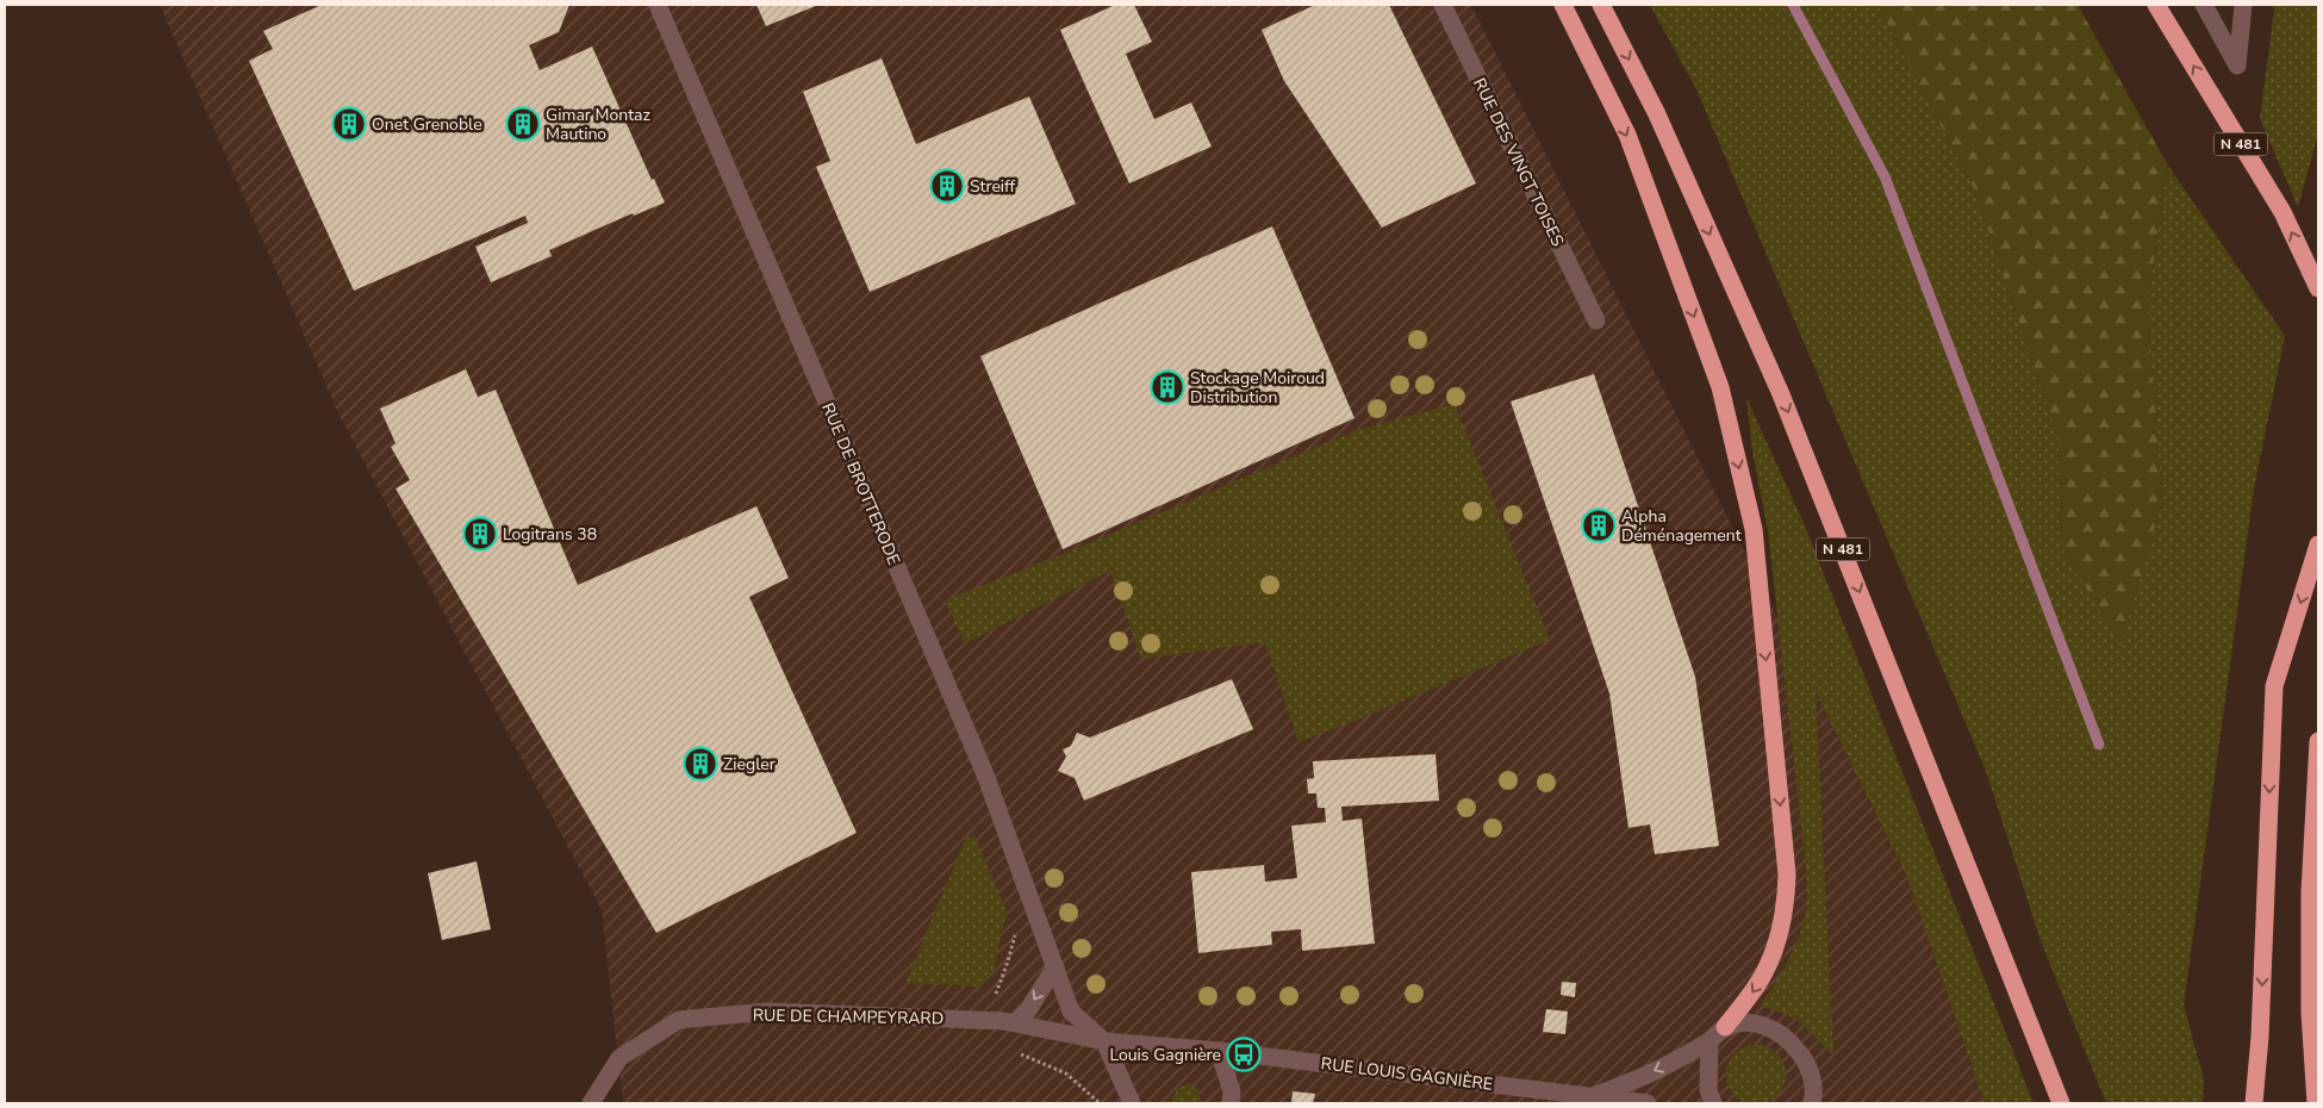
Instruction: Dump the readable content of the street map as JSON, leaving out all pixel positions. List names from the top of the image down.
{
  "streets": {
    "highway": ["N 481"],
    "street": [
      "RUE DES VINGT TOISES",
      "RUE DE BROTTERODE",
      "RUE DE CHAMPEYRARD",
      "RUE LOUIS GAGNIÈRE"
    ]
  },
  "crossings": [
    ["RUE DE BROTTERODE", "RUE DE CHAMPEYRARD"],
    ["RUE DE BROTTERODE", "RUE LOUIS GAGNIÈRE"],
    ["RUE DE CHAMPEYRARD", "RUE LOUIS GAGNIÈRE"]
  ],
  "places": {
    "building": [
      "Onet Grenoble",
      "Gimar Montaz Mautino",
      "Streiff",
      "Stockage Moiroud Distribution",
      "Alpha Déménagement",
      "Logitrans 38",
      "Ziegler"
    ],
    "bus stop": ["Louis Gagnière"]
  }
}
